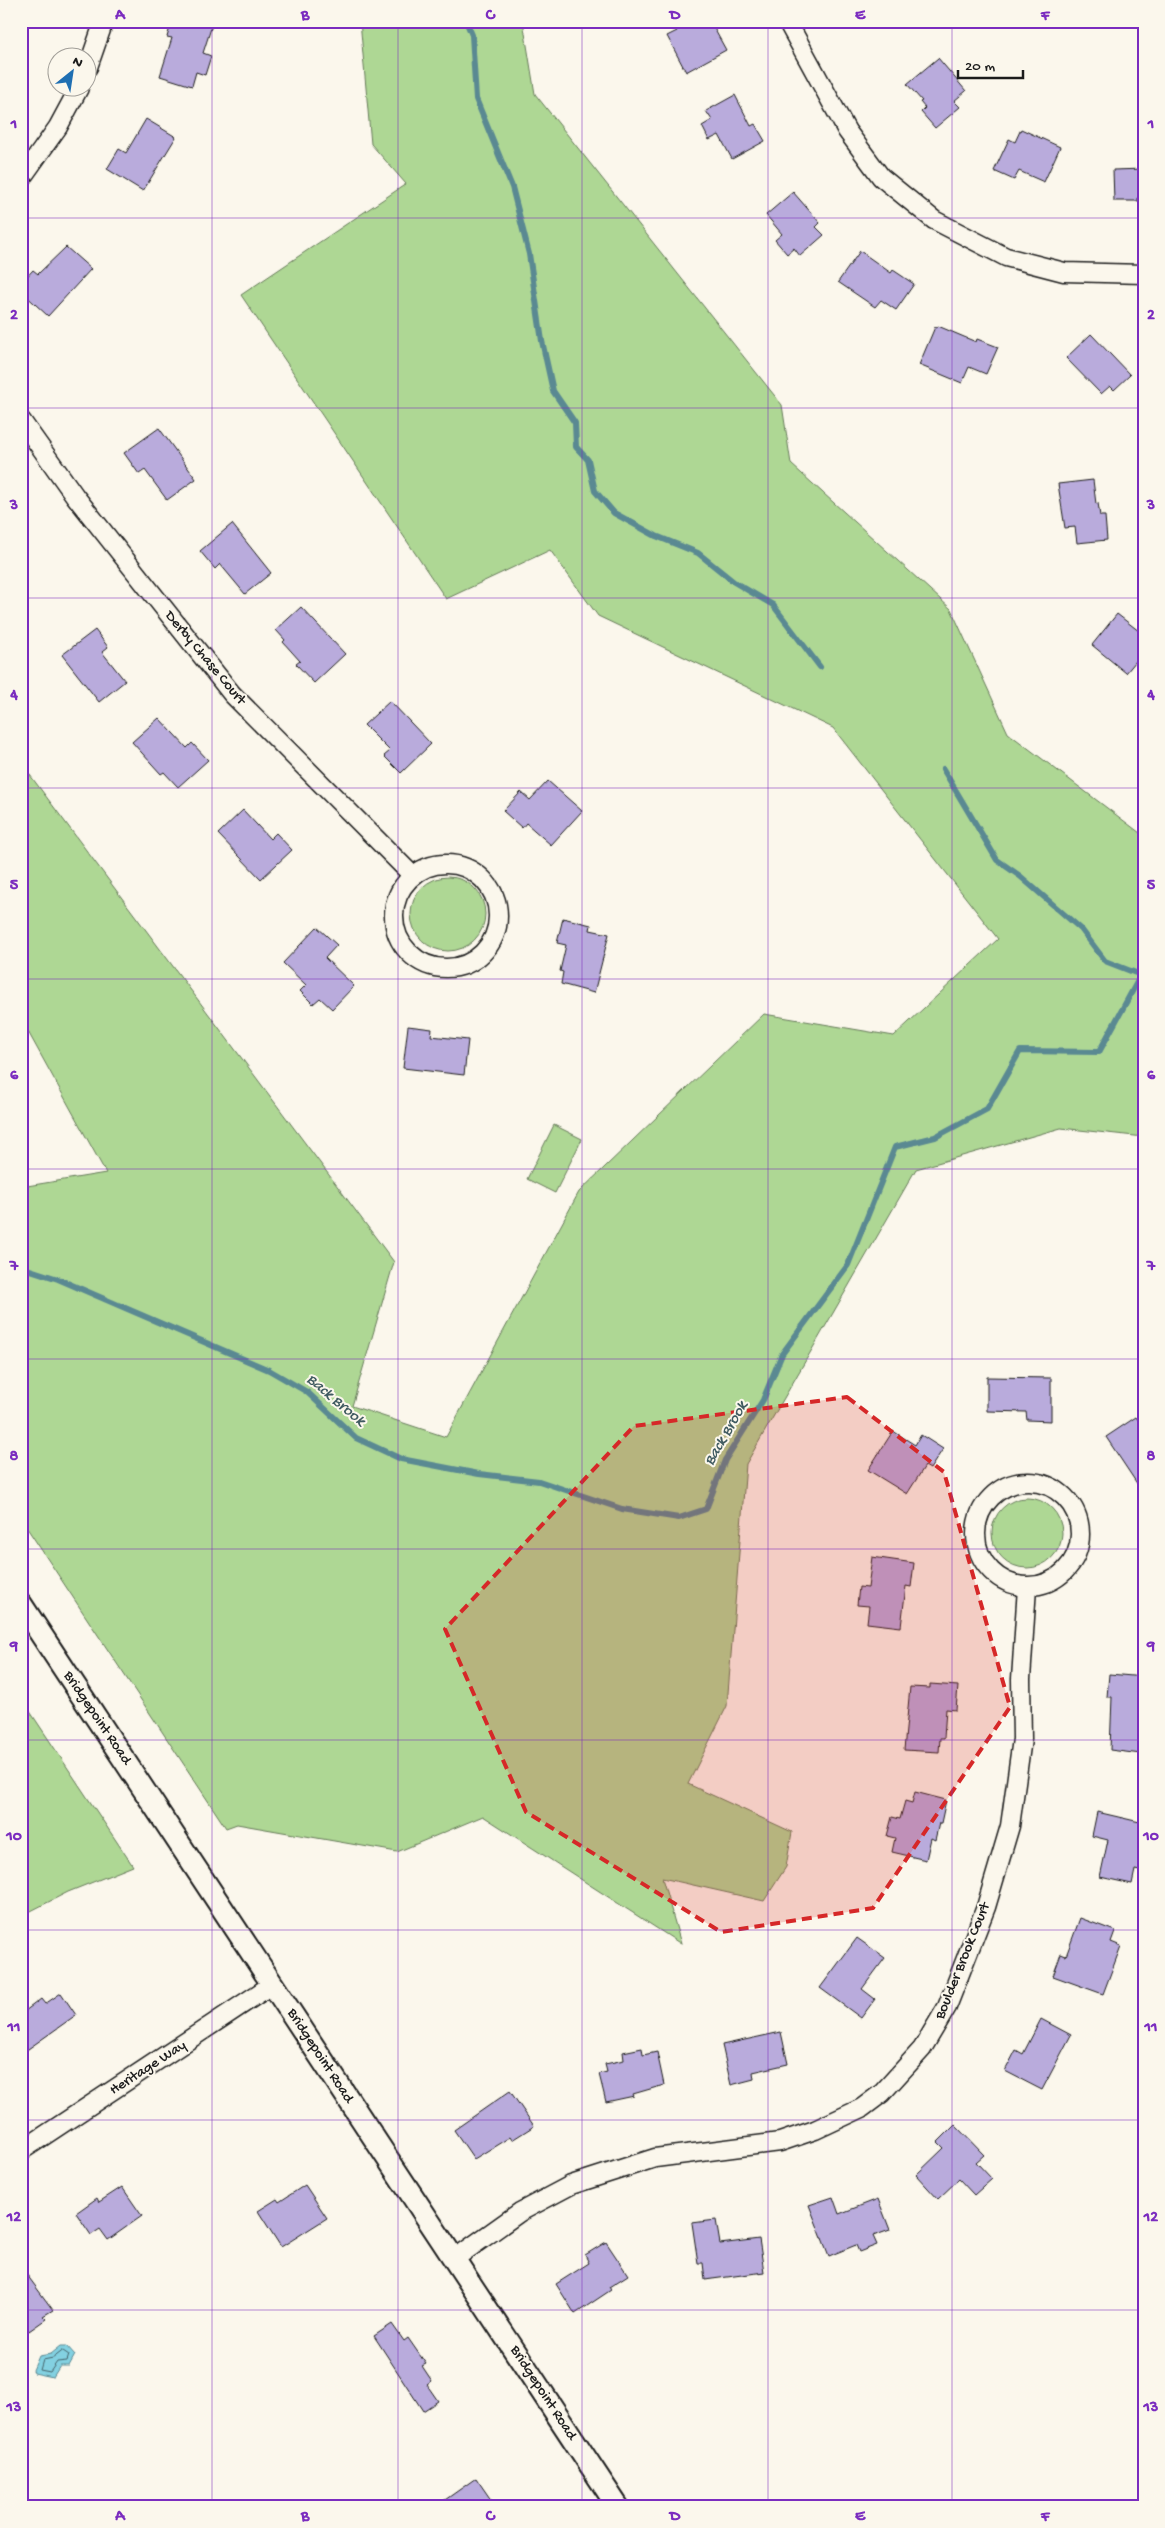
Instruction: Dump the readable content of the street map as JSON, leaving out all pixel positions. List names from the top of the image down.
{
  "streets": {
    "street": [
      "Derby Chase Court",
      "Bridgepoint Road",
      "Boulder Brook Court",
      "Heritage Way"
    ]
  },
  "crossings": [
    ["Bridgepoint Road", "Boulder Brook Court"],
    ["Bridgepoint Road", "Heritage Way"]
  ],
  "water": ["Back Brook"],
  "scale_bar": "20 m",
  "north": "top right",
  "grid": {
    "columns": [
      "A",
      "B",
      "C",
      "D",
      "E",
      "F"
    ],
    "rows": [
      "1",
      "2",
      "3",
      "4",
      "5",
      "6",
      "7",
      "8",
      "9",
      "10",
      "11",
      "12",
      "13"
    ]
  }
}
